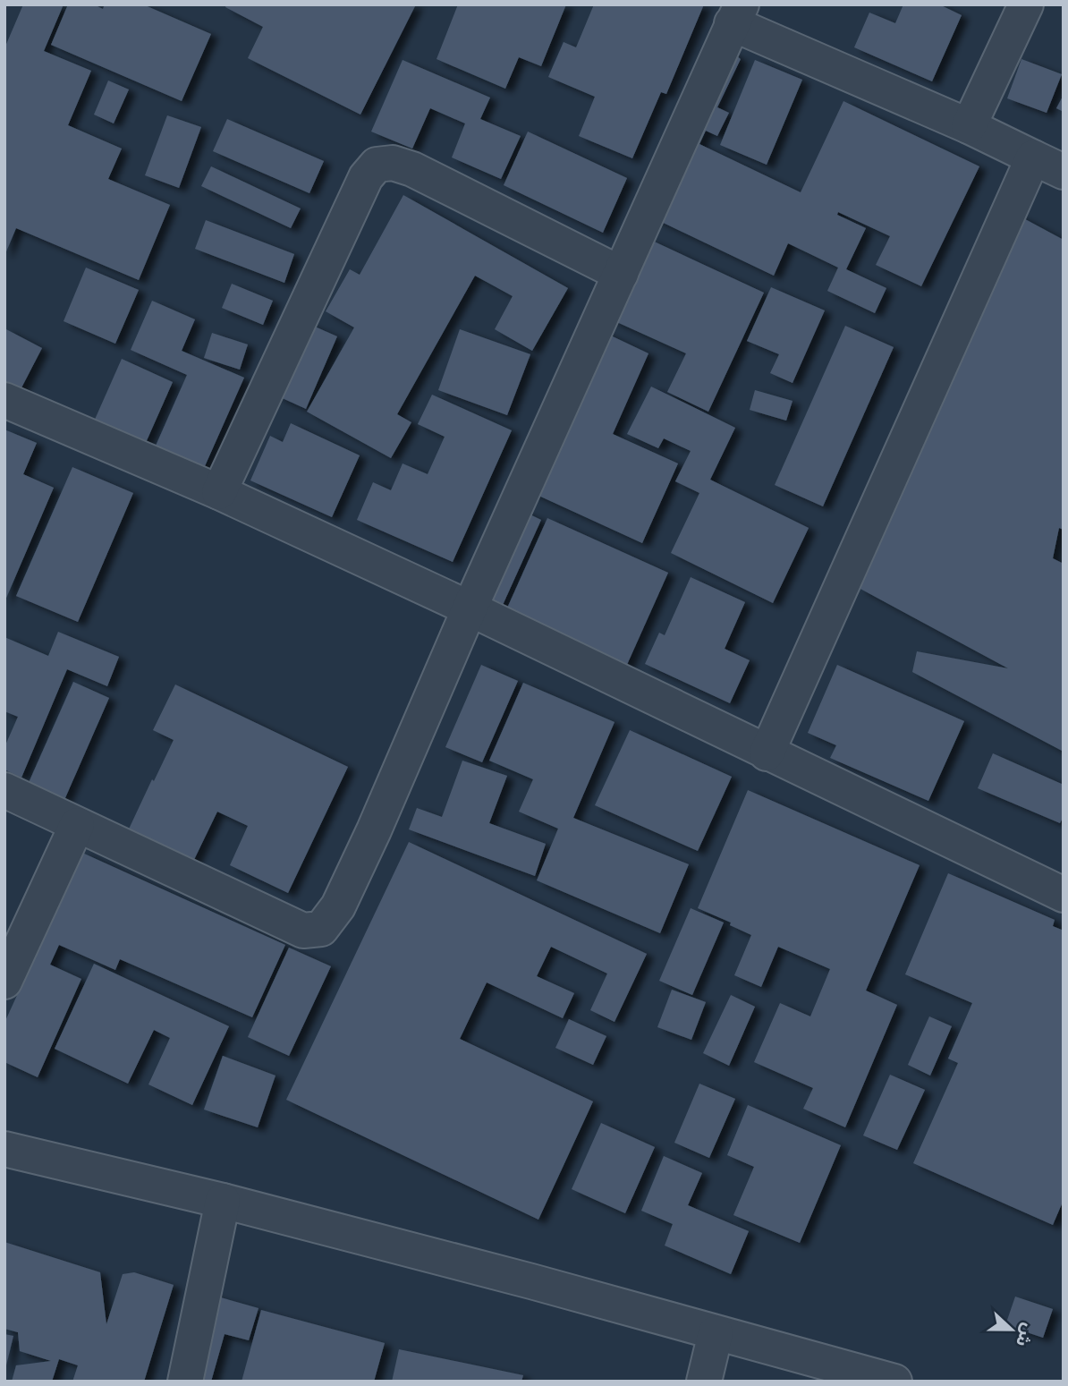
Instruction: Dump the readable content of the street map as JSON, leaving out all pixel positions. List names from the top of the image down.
{
  "north": "right"
}
